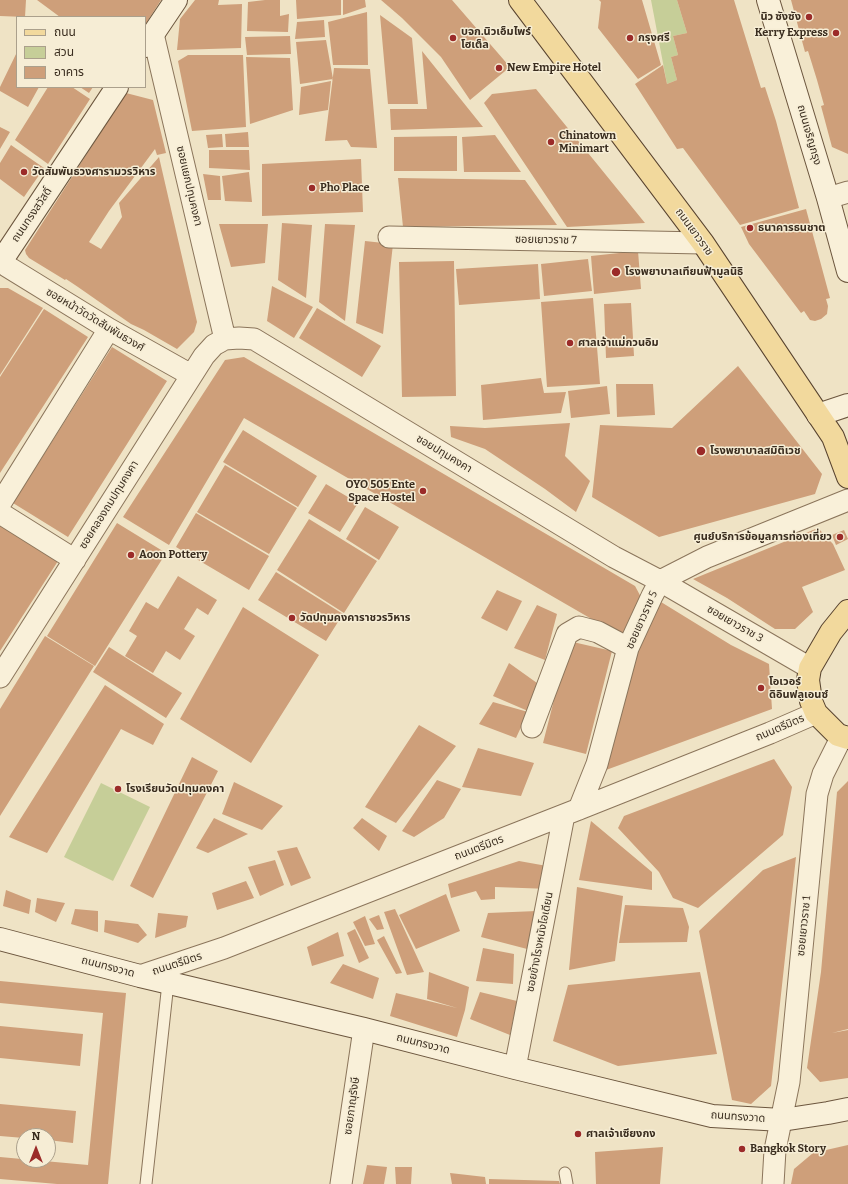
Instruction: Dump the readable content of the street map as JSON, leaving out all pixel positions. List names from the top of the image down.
{
  "streets": {
    "main road": ["ถนนเยาวราช"],
    "street": [
      "ถนนเจริญกรุง",
      "ซอยแยกปทุมคงคา",
      "ถนนทรงสวัสดิ์",
      "ซอยเยาวราช 7",
      "ซอยหน้าวัดวัดสัมพันธวงศ์",
      "ซอยปทุมคงคา",
      "ซอยคลองถมปทุมคงคา",
      "ซอยเยาวราช 5",
      "ซอยเยาวราช 3",
      "ถนนตรีมิตร",
      "ซอยเยาวราช 1",
      "ซอยข้างโรงหนังโอเดียน",
      "ถนนทรงวาด",
      "ซอยภาณุรังษี"
    ]
  },
  "crossings": [
    ["ซอยแยกปทุมคงคา", "ซอยปทุมคงคา"],
    ["ซอยแยกปทุมคงคา", "ซอยคลองถมปทุมคงคา"],
    ["ถนนทรงสวัสดิ์", "ซอยหน้าวัดวัดสัมพันธวงศ์"],
    ["ถนนเยาวราช", "ซอยเยาวราช 7"],
    ["ซอยหน้าวัดวัดสัมพันธวงศ์", "ซอยคลองถมปทุมคงคา"],
    ["ซอยปทุมคงคา", "ซอยคลองถมปทุมคงคา"],
    ["ซอยปทุมคงคา", "ซอยเยาวราช 5"],
    ["ซอยปทุมคงคา", "ซอยเยาวราช 3"],
    ["ซอยเยาวราช 5", "ซอยเยาวราช 3"],
    ["ซอยเยาวราช 5", "ถนนตรีมิตร"],
    ["ซอยเยาวราช 5", "ซอยข้างโรงหนังโอเดียน"],
    ["ถนนตรีมิตร", "ซอยข้างโรงหนังโอเดียน"],
    ["ถนนตรีมิตร", "ถนนทรงวาด"],
    ["ซอยเยาวราช 1", "ถนนทรงวาด"],
    ["ซอยข้างโรงหนังโอเดียน", "ถนนทรงวาด"],
    ["ถนนทรงวาด", "ซอยภาณุรังษี"]
  ],
  "places": [
    "นิว ซังซัง",
    "Kerry Express",
    "บจก.นิวเอ็มไพร์ โฮเต็ล",
    "กรุงศรี",
    "New Empire Hotel",
    "Chinatown Minimart",
    "วัดสัมพันธวงศารามวรวิหาร",
    "Pho Place",
    "ธนาคารธนชาต",
    "โรงพยาบาลเทียนฟ้ามูลนิธิ",
    "ศาลเจ้าแม่กวนอิม",
    "โรงพยาบาลสมิติเวช",
    "OYO 505 Ente Space Hostel",
    "ศูนย์บริการข้อมูลการท่องเที่ยว",
    "Aoon Pottery",
    "วัดปทุมคงคาราชวรวิหาร",
    "โอเวอร์ ดิอินฟลูเอนซ์",
    "โรงเรียนวัดปทุมคงคา",
    "ศาลเจ้าเซียงกง",
    "Bangkok Story"
  ],
  "legend": ["ถนน", "สวน", "อาคาร"],
  "north": "top"
}
